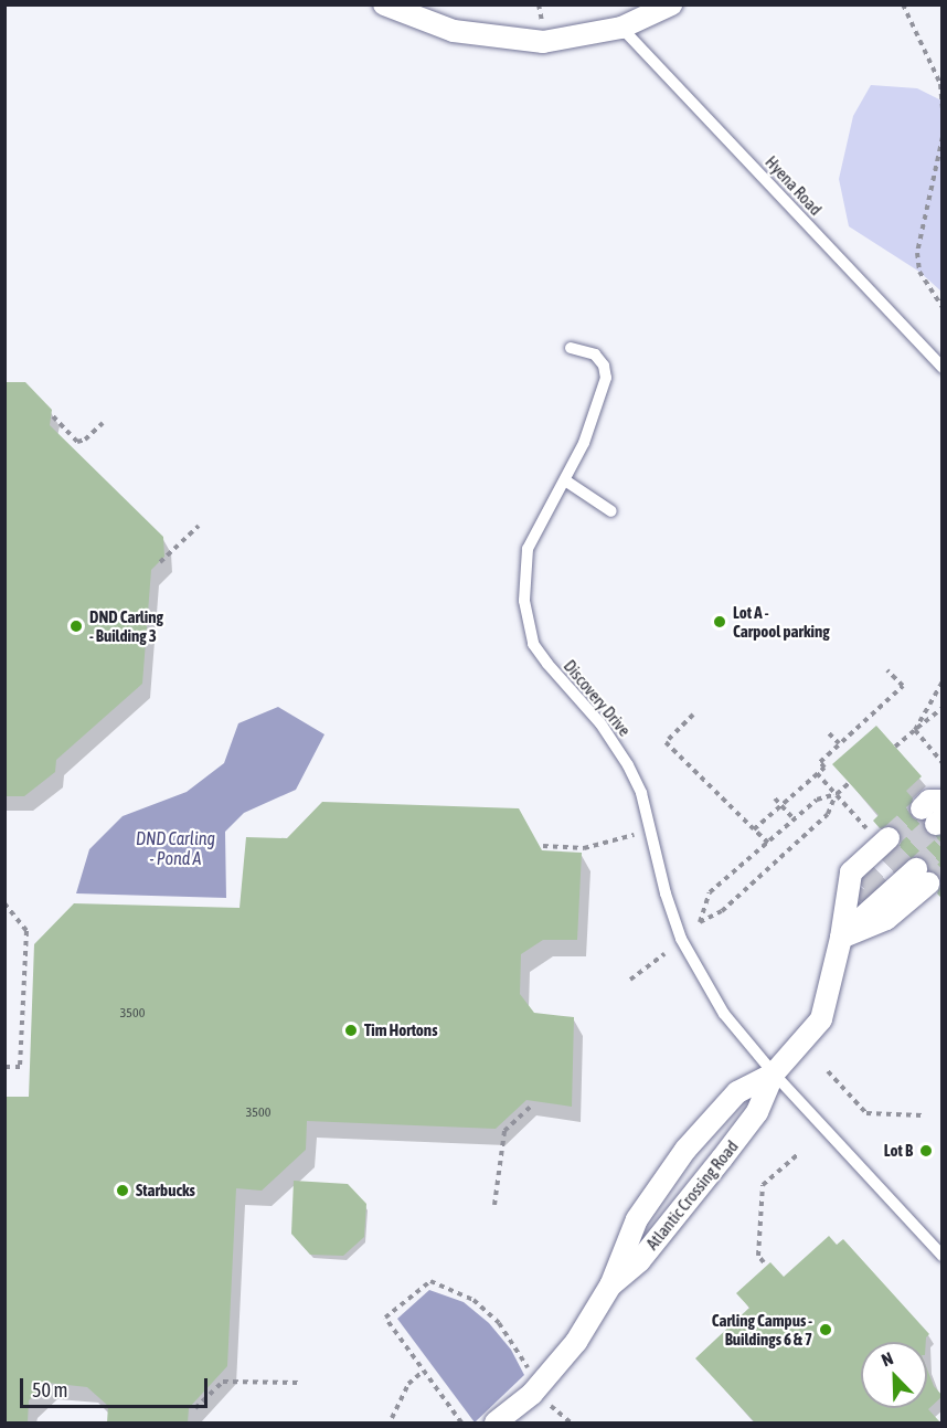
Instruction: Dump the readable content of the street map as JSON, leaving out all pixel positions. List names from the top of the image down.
{
  "streets": {
    "street": ["Atlantic Crossing Road"],
    "lane": ["Hyena Road", "Discovery Drive"]
  },
  "crossings": [
    ["Discovery Drive", "Atlantic Crossing Road"]
  ],
  "water": ["DND Carling - Pond A"],
  "places": [
    "Lot A - Carpool parking",
    "DND Carling - Building 3",
    "Tim Hortons",
    "Lot B",
    "Starbucks",
    "Carling Campus - Buildings 6 & 7"
  ],
  "house_numbers": ["3500", "3500"],
  "scale_bar": "50 m",
  "north": "top left"
}
